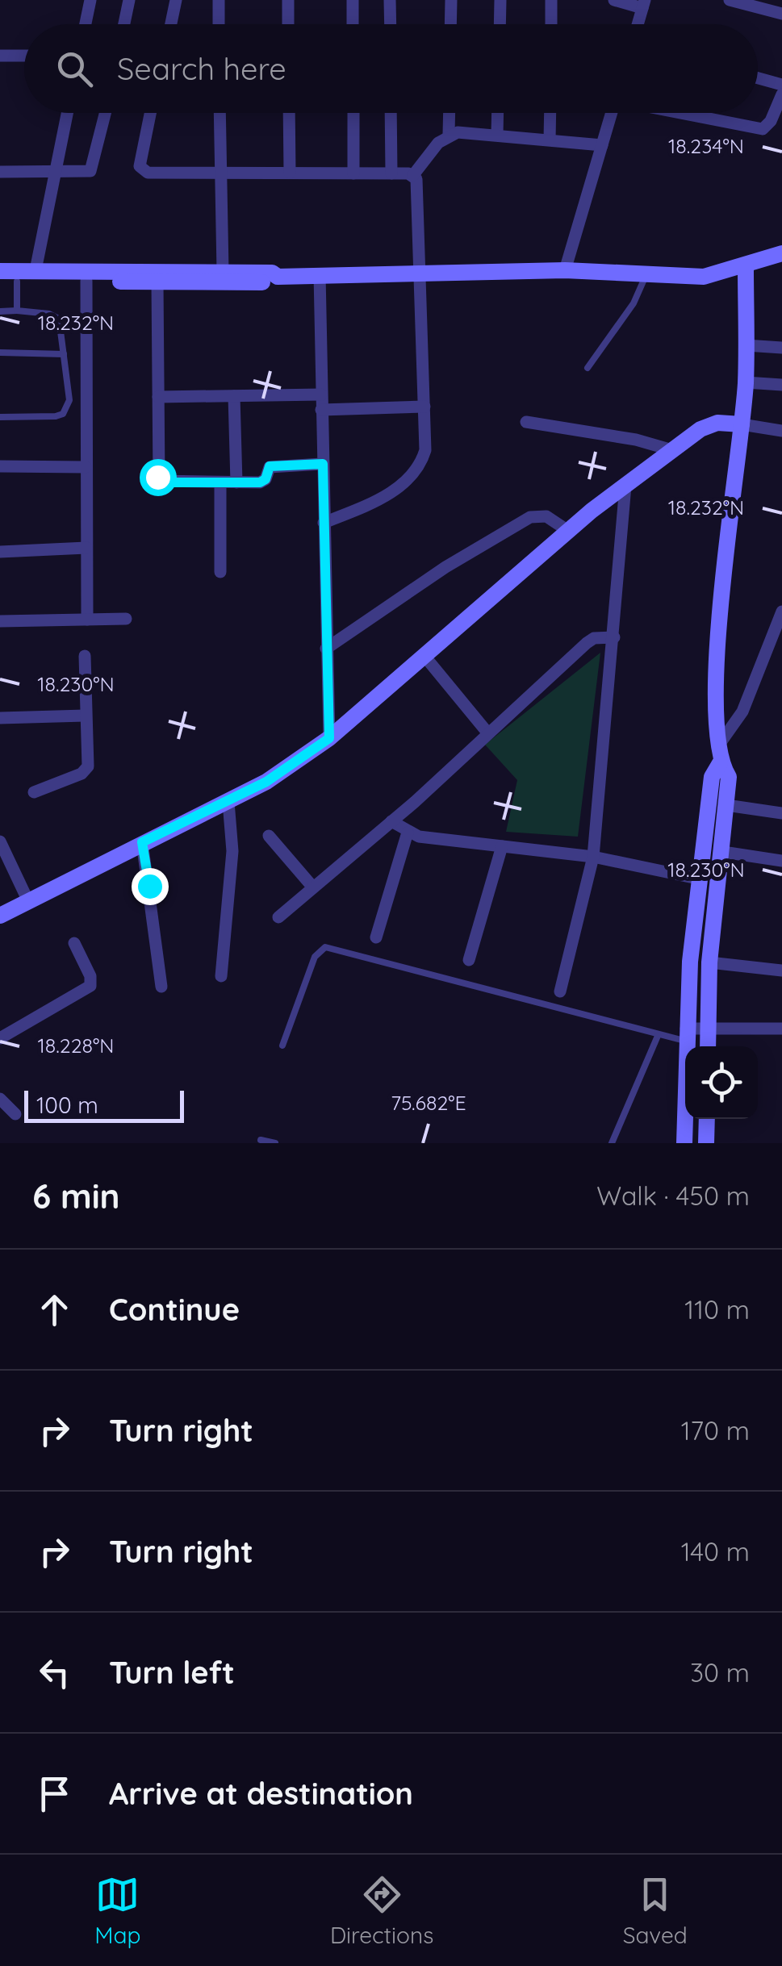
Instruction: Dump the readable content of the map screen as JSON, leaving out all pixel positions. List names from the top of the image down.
{
  "scale_bar": "100 m",
  "page": {
    "search": "Search here",
    "scale": "100 m",
    "heading": ["6 min", "Walk · 450 m"],
    "list": [
      ["Continue", "110 m"],
      ["Turn right", "170 m"],
      ["Turn right", "140 m"],
      ["Turn left", "30 m"],
      "Arrive at destination"
    ],
    "nav": ["Map", "Directions", "Saved"]
  },
  "coordinates": [
    "18.234°N",
    "18.232°N",
    "18.230°N",
    "18.228°N",
    "75.682°E"
  ]
}
